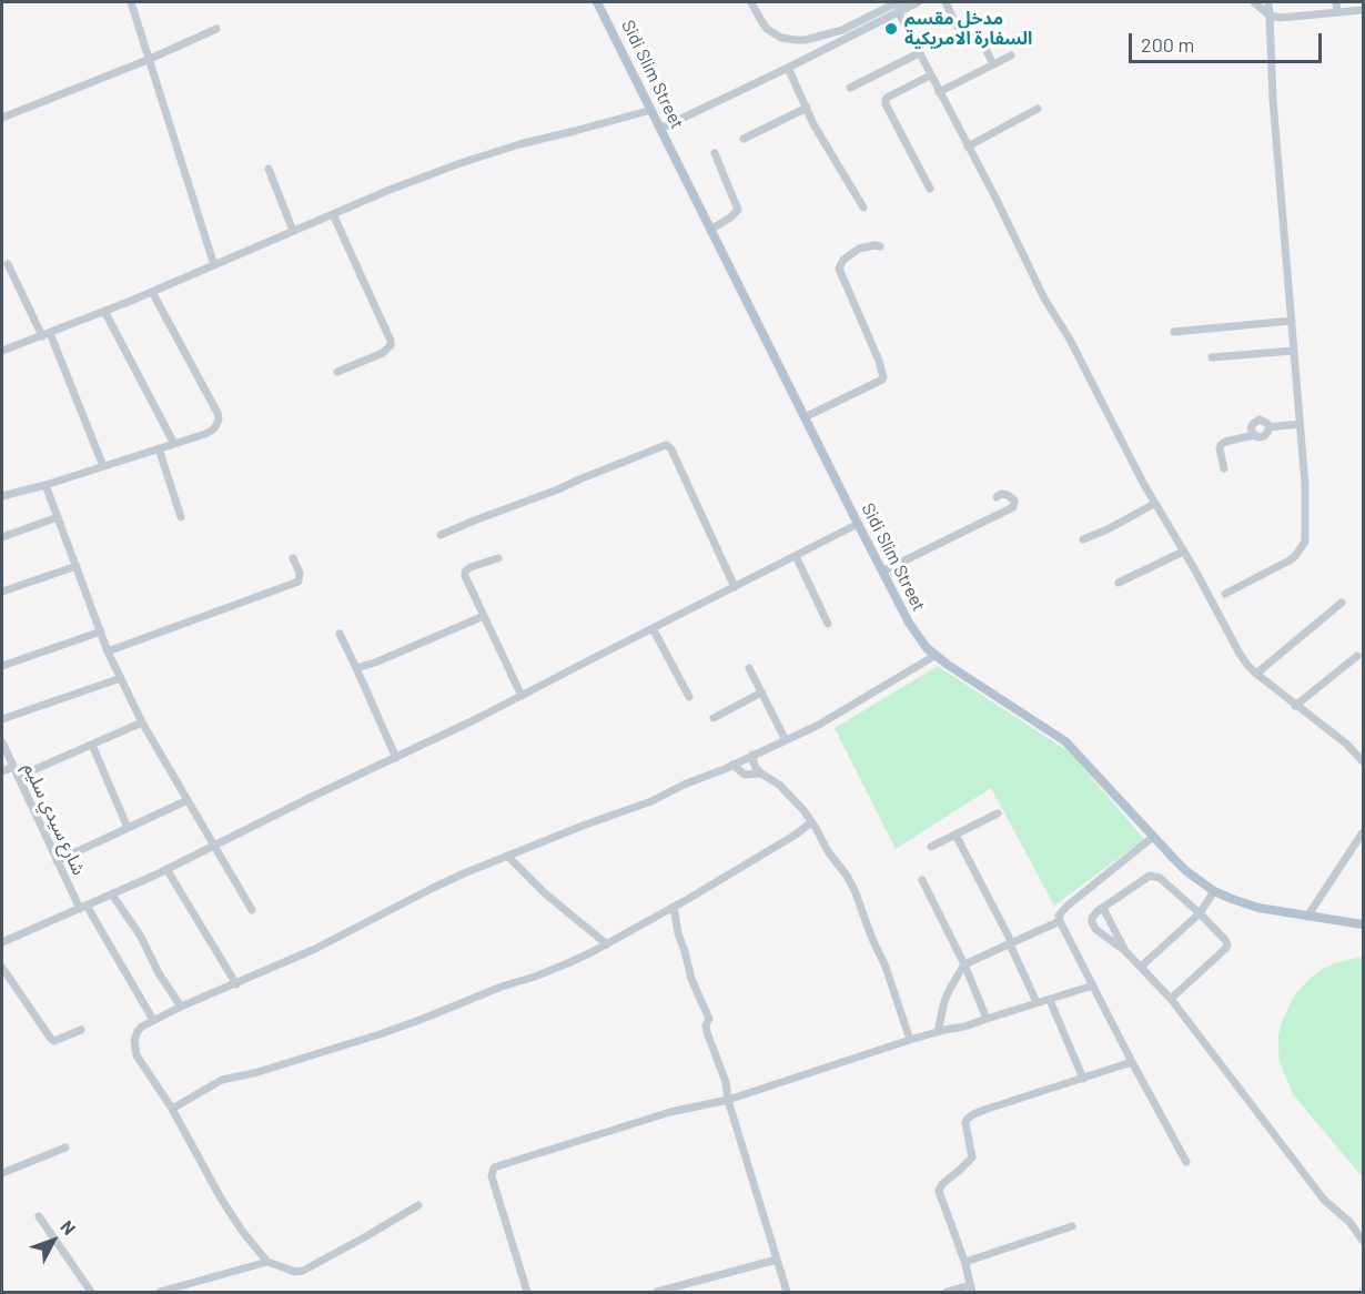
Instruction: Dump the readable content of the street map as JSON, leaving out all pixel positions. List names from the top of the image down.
{
  "streets": {
    "main road": ["Sidi Slim Street"],
    "street": ["شارع سيدي سليم"]
  },
  "places": ["مدخل مقسم السفارة الامريكية"],
  "scale_bar": "200 m",
  "north": "top right"
}
